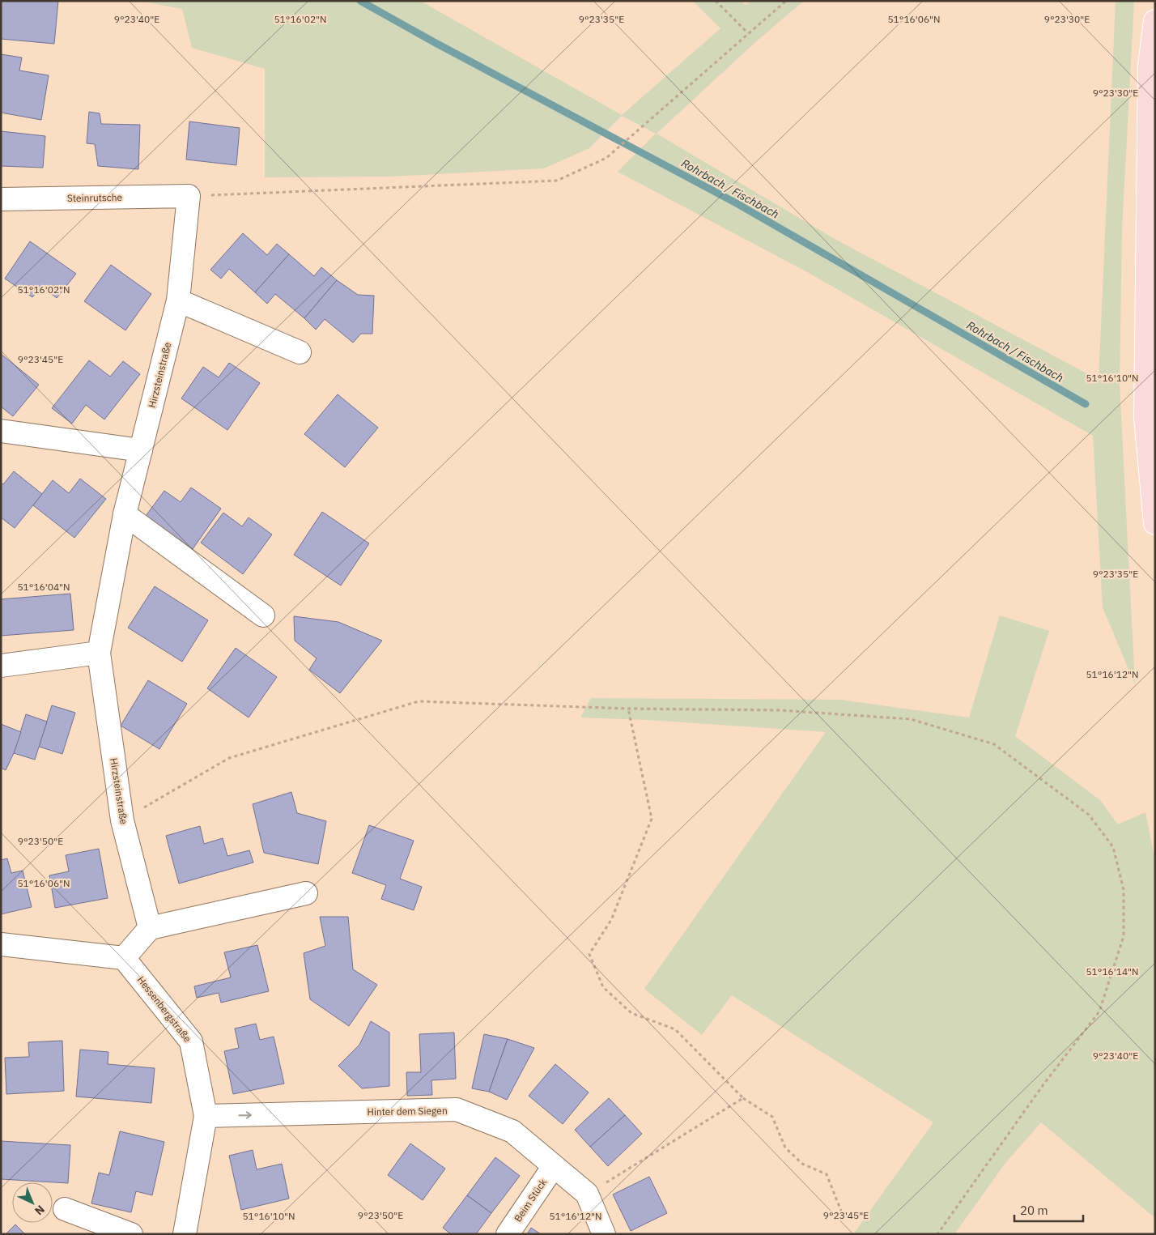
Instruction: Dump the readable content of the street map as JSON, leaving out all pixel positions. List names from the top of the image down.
{
  "streets": {
    "street": [
      "Steinrutsche",
      "Hirzsteinstraße",
      "Hessenbergstraße",
      "Hinter dem Siegen",
      "Beim Stück"
    ]
  },
  "crossings": [
    ["Steinrutsche", "Hirzsteinstraße"],
    ["Hessenbergstraße", "Hinter dem Siegen"],
    ["Hinter dem Siegen", "Beim Stück"]
  ],
  "one_way": ["Hinter dem Siegen"],
  "water": ["Rohrbach / Fischbach"],
  "scale_bar": "20 m",
  "north": "bottom right",
  "coordinates": [
    "51°16'02\"N",
    "51°16'06\"N",
    "9°23'40\"E",
    "9°23'35\"E",
    "9°23'30\"E",
    "9°23'45\"E",
    "51°16'10\"N",
    "51°16'04\"N",
    "51°16'12\"N",
    "9°23'50\"E",
    "51°16'14\"N"
  ]
}
